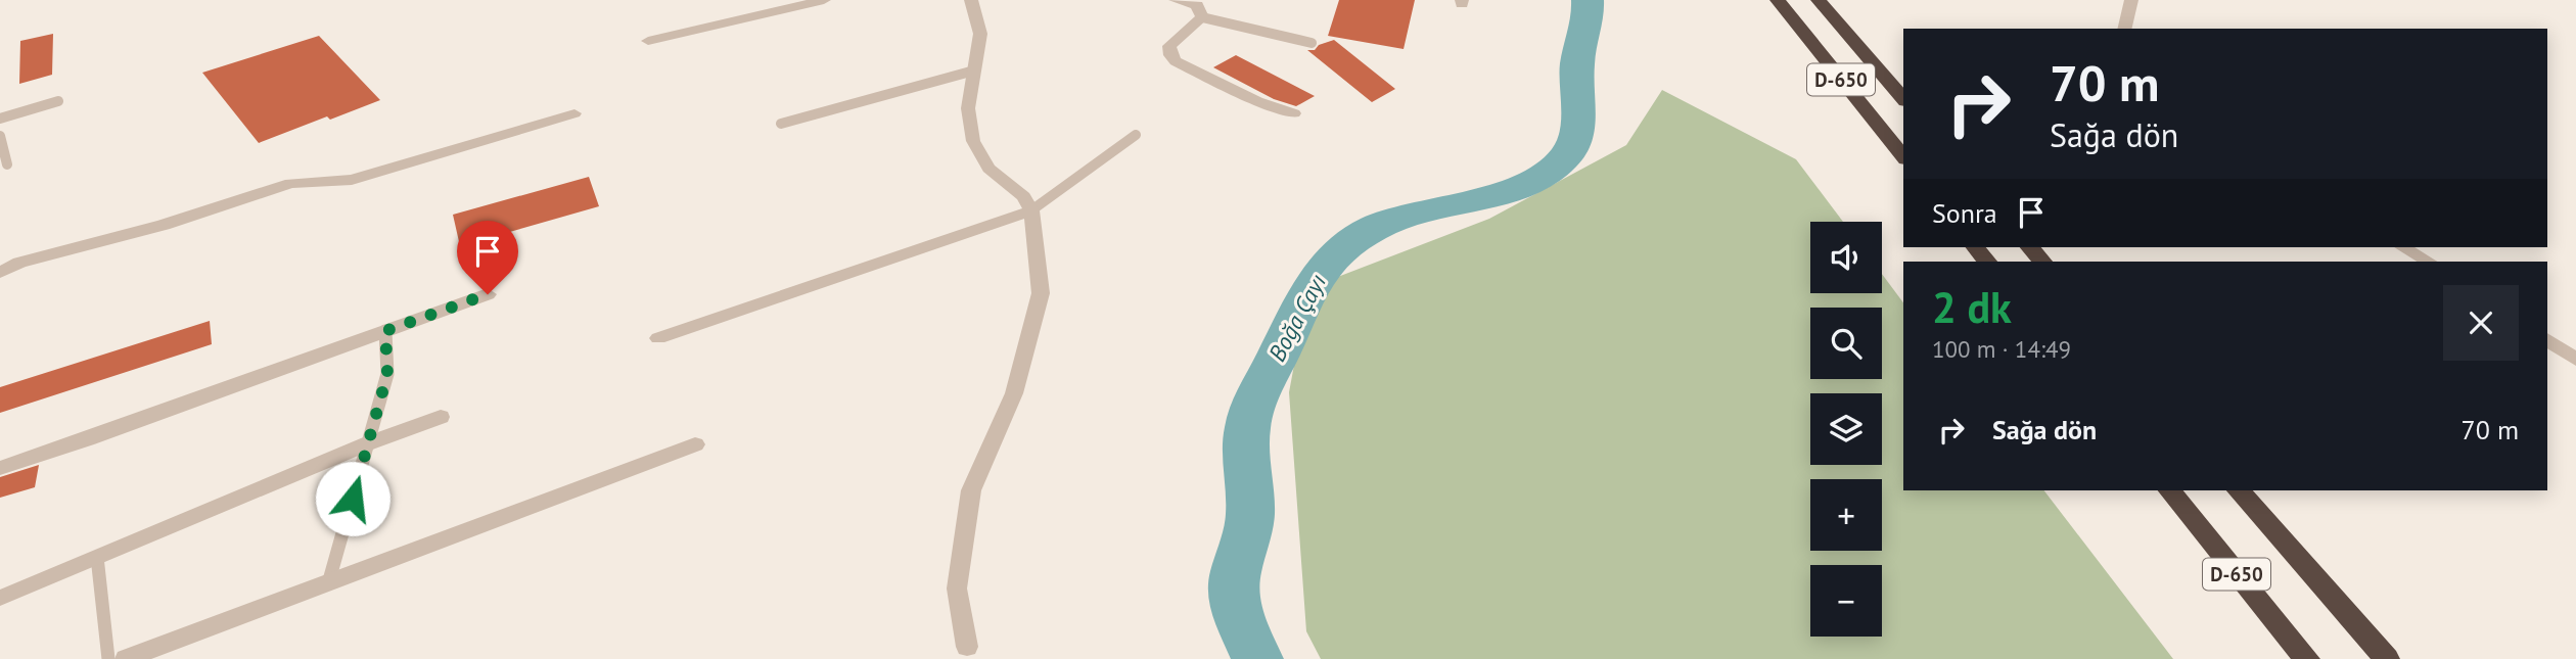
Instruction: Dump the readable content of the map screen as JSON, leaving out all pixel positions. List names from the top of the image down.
{
  "streets": {
    "highway": ["D-650"]
  },
  "water": ["Boğa Çayı"],
  "page": {
    "turn": ["70 m", "Sağa dön"],
    "then": "Sonra",
    "map_buttons": ["+", "−"],
    "heading": ["2 dk", "100 m · 14:49"],
    "list": [
      {
        "name": "Sağa dön",
        "value": "70 m"
      }
    ]
  }
}
